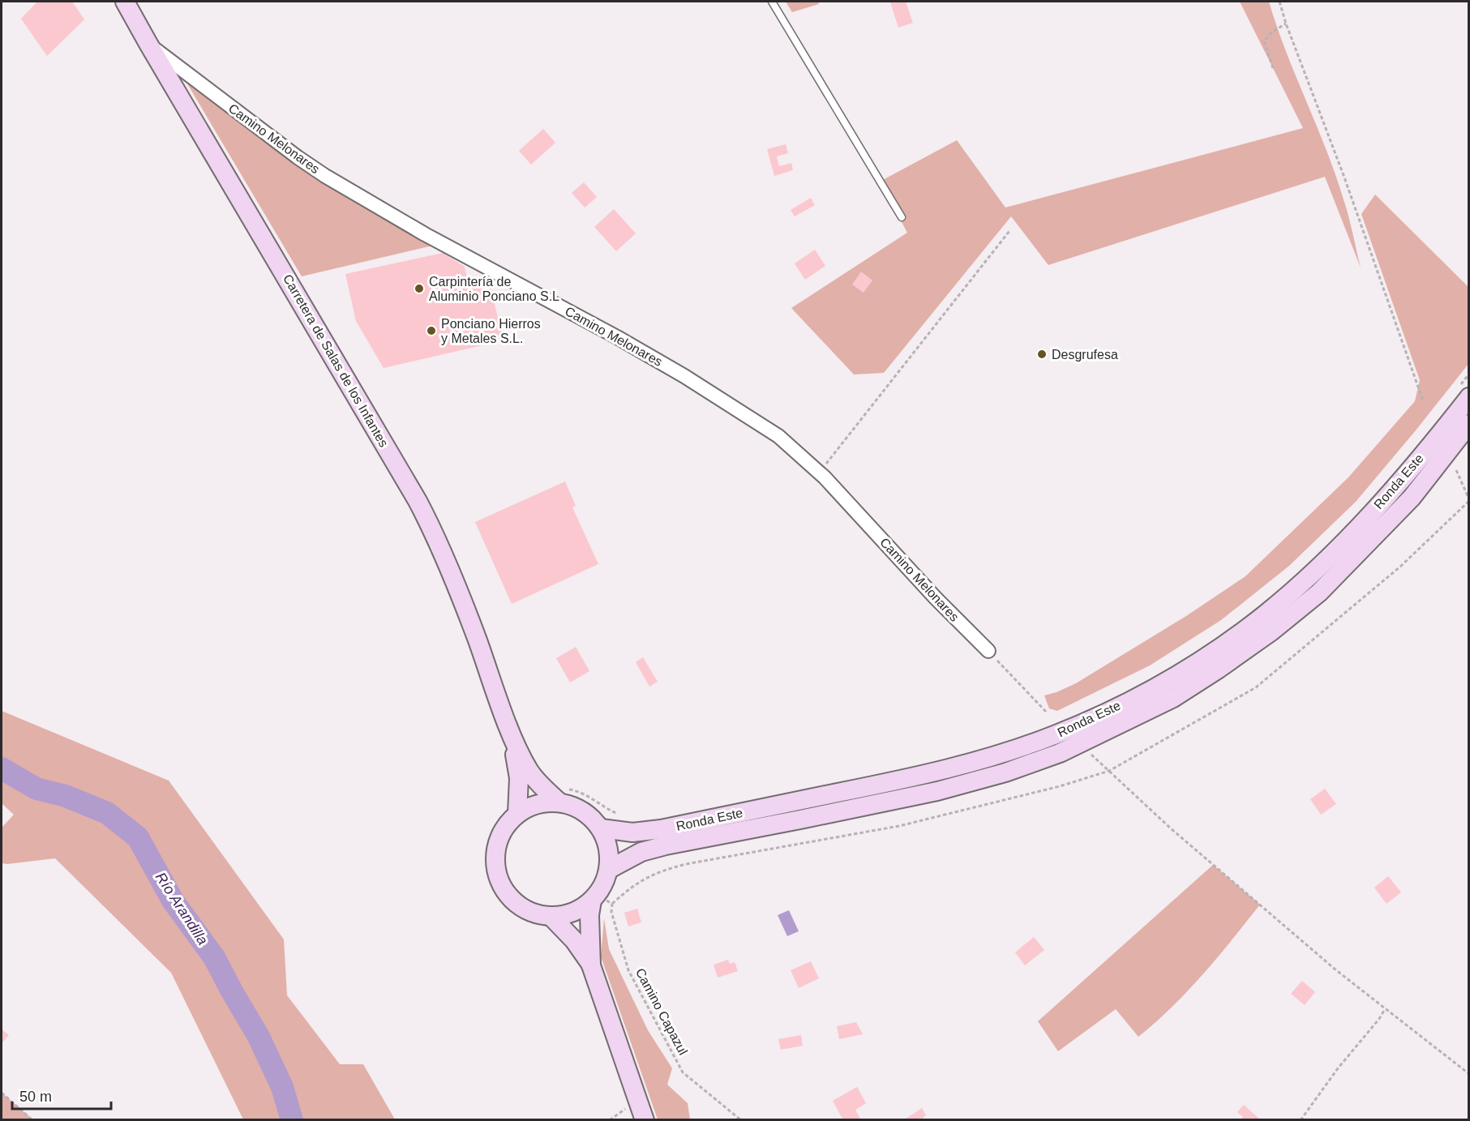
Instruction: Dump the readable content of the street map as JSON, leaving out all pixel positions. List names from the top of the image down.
{
  "streets": {
    "main road": ["Carretera de Salas de los Infantes", "Ronda Este"],
    "street": ["Camino Melonares"],
    "path": ["Camino Capazul"]
  },
  "crossings": [
    ["Camino Melonares", "Carretera de Salas de los Infantes"],
    ["Carretera de Salas de los Infantes", "Ronda Este"],
    ["Carretera de Salas de los Infantes", "Camino Capazul"],
    ["Ronda Este", "Camino Capazul"]
  ],
  "water": ["Río Arandilla"],
  "places": ["Carpintería de Aluminio Ponciano S.L", "Ponciano Hierros y Metales S.L.", "Desgrufesa"],
  "scale_bar": "50 m"
}
